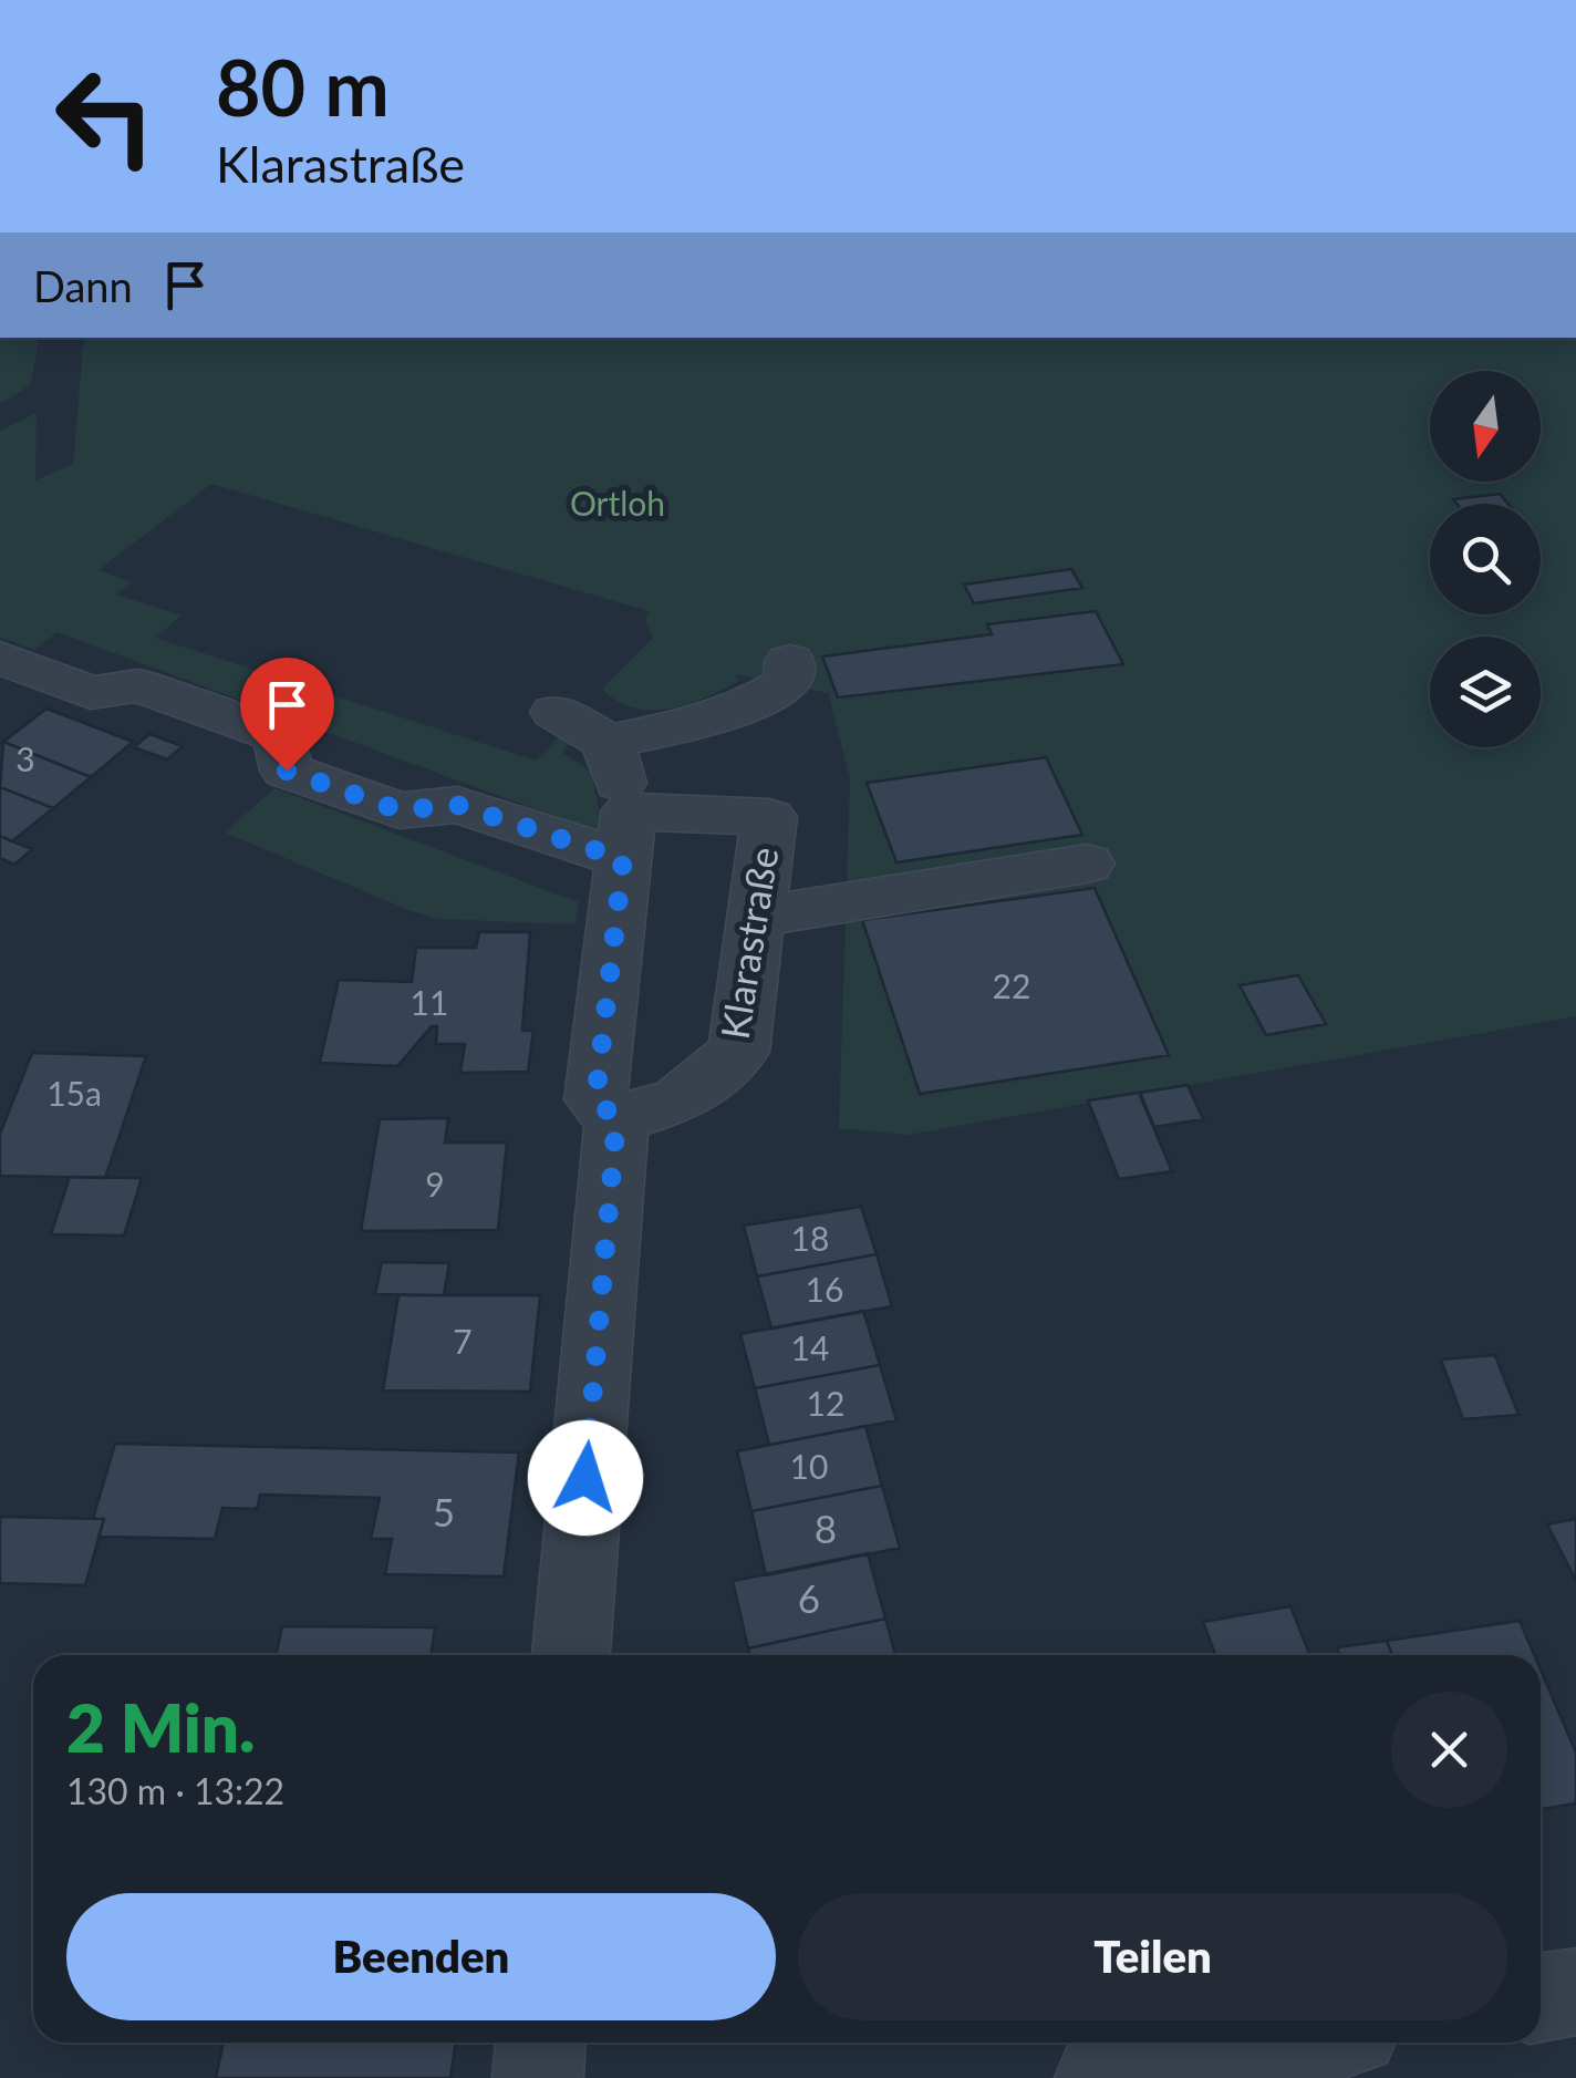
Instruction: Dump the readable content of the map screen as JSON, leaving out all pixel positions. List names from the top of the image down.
{
  "streets": {
    "street": ["Klarastraße"]
  },
  "parks": ["Ortloh"],
  "house_numbers": [
    "3",
    "22",
    "11",
    "15a",
    "9",
    "18",
    "16",
    "7",
    "14",
    "12",
    "10",
    "5",
    "8",
    "6"
  ],
  "north": "bottom",
  "page": {
    "turn": ["80 m", "Klarastraße"],
    "then": "Dann",
    "heading": ["2 Min.", "130 m · 13:22"],
    "buttons": ["Beenden", "Teilen"]
  }
}
